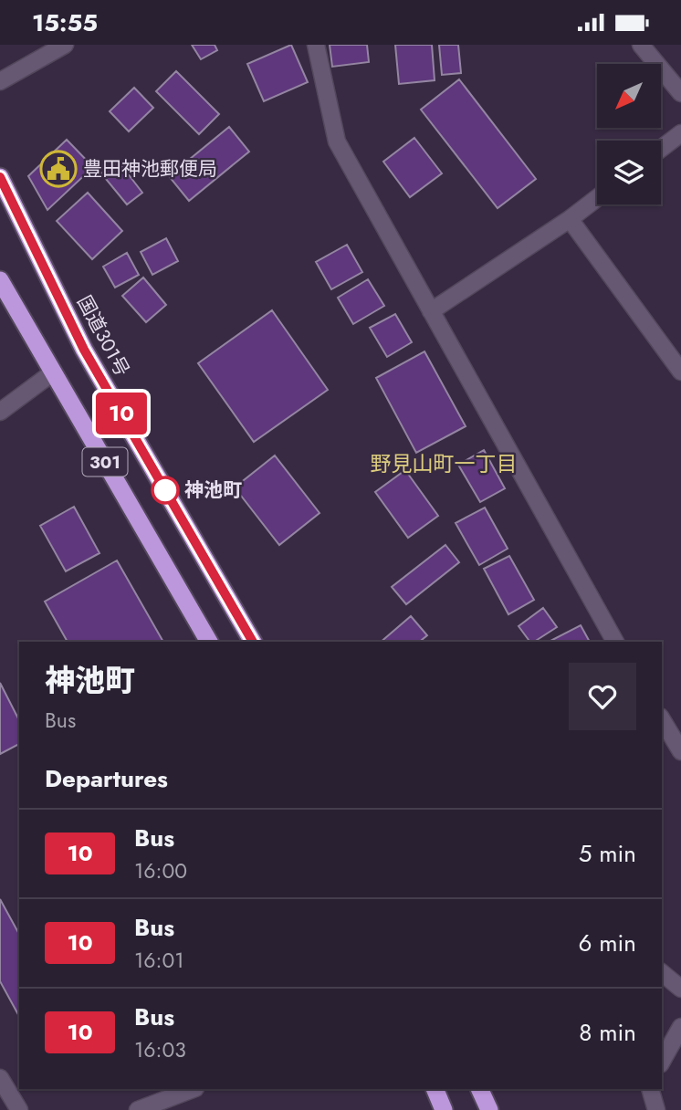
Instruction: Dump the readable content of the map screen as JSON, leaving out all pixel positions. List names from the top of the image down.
{
  "streets": {
    "highway": ["国道301号", "301"]
  },
  "districts": ["野見山町一丁目"],
  "places": {
    "public building": ["豊田神池郵便局"],
    "other": ["神池町"]
  },
  "lines": ["bus line 10"],
  "north": "bottom left",
  "page": {
    "status": "15:55",
    "on_map": "10",
    "heading": [
      ["神池町", "Bus"],
      "Departures"
    ],
    "list": [
      {
        "mark": "10",
        "name": "Bus",
        "note": "16:00",
        "value": "5 min"
      },
      {
        "mark": "10",
        "name": "Bus",
        "note": "16:01",
        "value": "6 min"
      },
      {
        "mark": "10",
        "name": "Bus",
        "note": "16:03",
        "value": "8 min"
      }
    ]
  }
}
